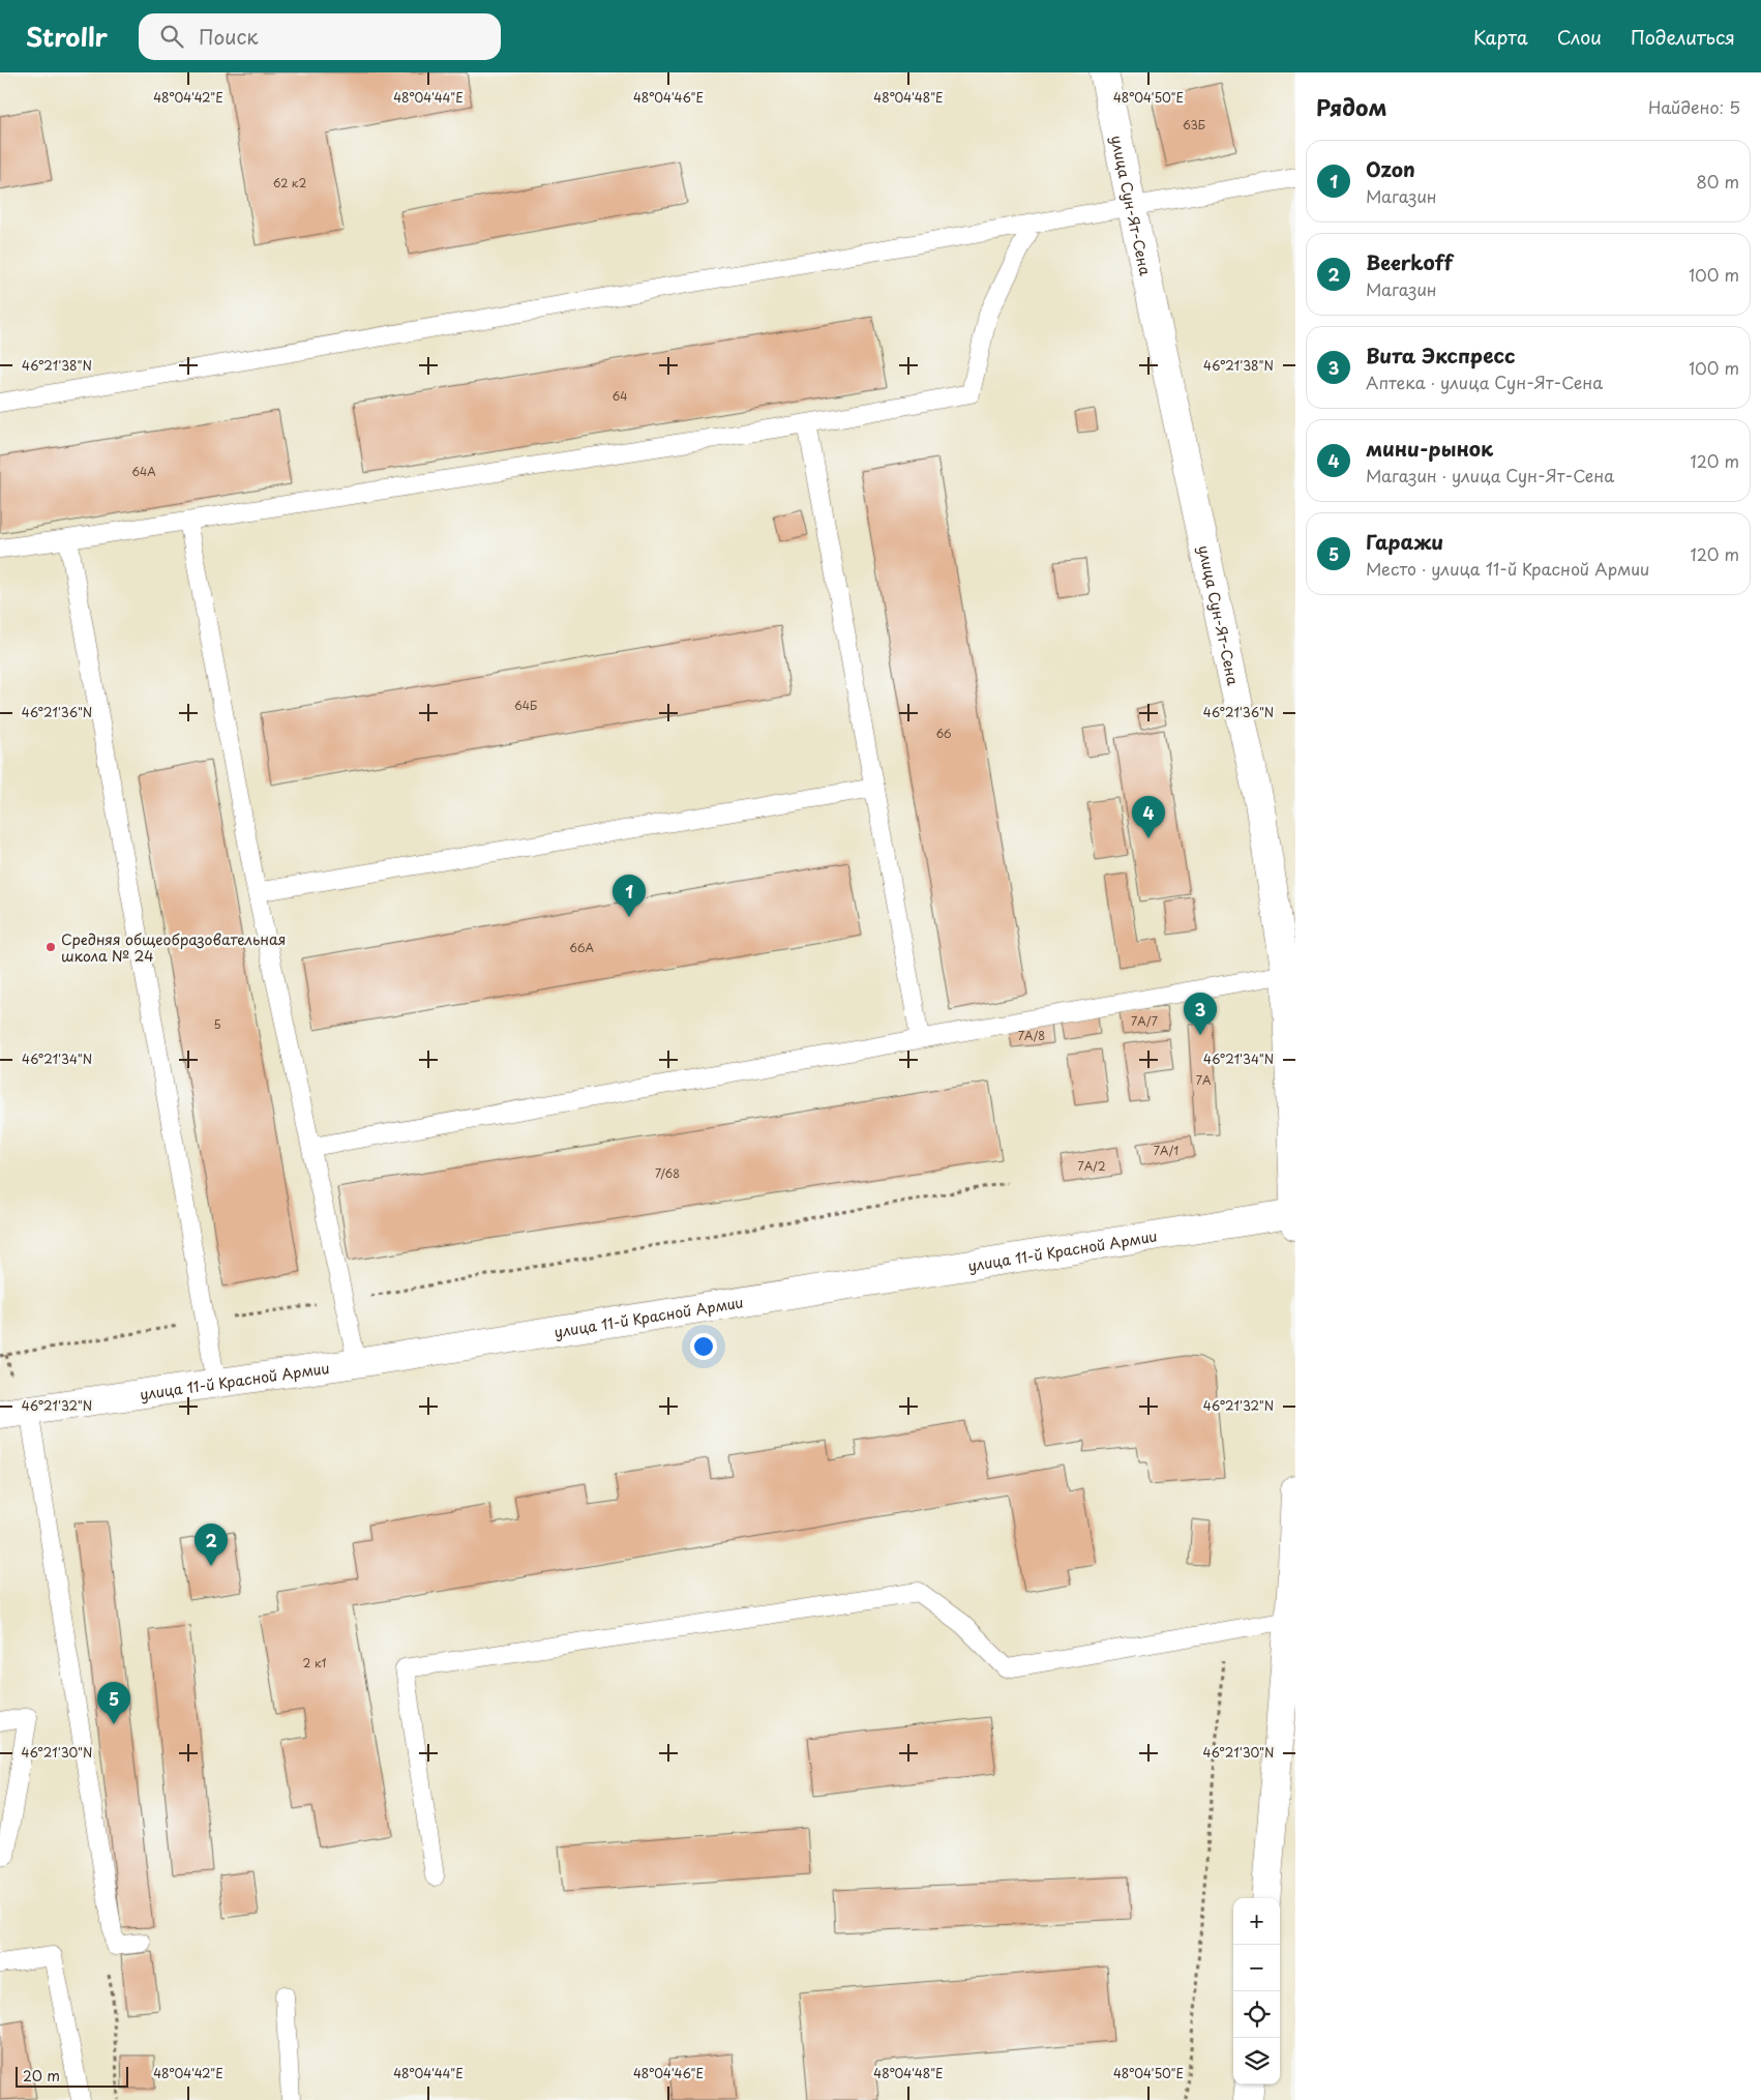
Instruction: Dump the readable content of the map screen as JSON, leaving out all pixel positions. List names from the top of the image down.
{
  "streets": {
    "street": ["улица Сун-Ят-Сена", "улица 11-й Красной Армии"]
  },
  "crossings": [
    ["улица Сун-Ят-Сена", "улица 11-й Красной Армии"]
  ],
  "places": ["Средняя общеобразовательная школа № 24"],
  "house_numbers": [
    "63Б",
    "62 к2",
    "64",
    "64А",
    "64Б",
    "66",
    "66А",
    "7А/7",
    "5",
    "7А/8",
    "7А",
    "7А/1",
    "7А/2",
    "7/68",
    "2 к1"
  ],
  "scale_bar": "20 m",
  "page": {
    "header": "Strollr",
    "search": "Поиск",
    "nav": ["Карта", "Слои", "Поделиться"],
    "heading": ["Рядом", "Найдено: 5"],
    "list": [
      {
        "mark": "1",
        "name": "Ozon",
        "note": "Магазин",
        "value": "80 m"
      },
      {
        "mark": "2",
        "name": "Beerkoff",
        "note": "Магазин",
        "value": "100 m"
      },
      {
        "mark": "3",
        "name": "Вита Экспресс",
        "note": "Аптека · улица Сун-Ят-Сена",
        "value": "100 m"
      },
      {
        "mark": "4",
        "name": "мини-рынок",
        "note": "Магазин · улица Сун-Ят-Сена",
        "value": "120 m"
      },
      {
        "mark": "5",
        "name": "Гаражи",
        "note": "Место · улица 11-й Красной Армии",
        "value": "120 m"
      }
    ],
    "pins": [
      "4",
      "1",
      "3",
      "2",
      "5"
    ],
    "map_buttons": ["+", "−"],
    "scale": "20 m"
  },
  "coordinates": [
    "48°04'42\"E",
    "48°04'44\"E",
    "48°04'46\"E",
    "48°04'48\"E",
    "48°04'50\"E",
    "46°21'38\"N",
    "46°21'36\"N",
    "46°21'34\"N",
    "46°21'32\"N",
    "46°21'30\"N"
  ]
}
